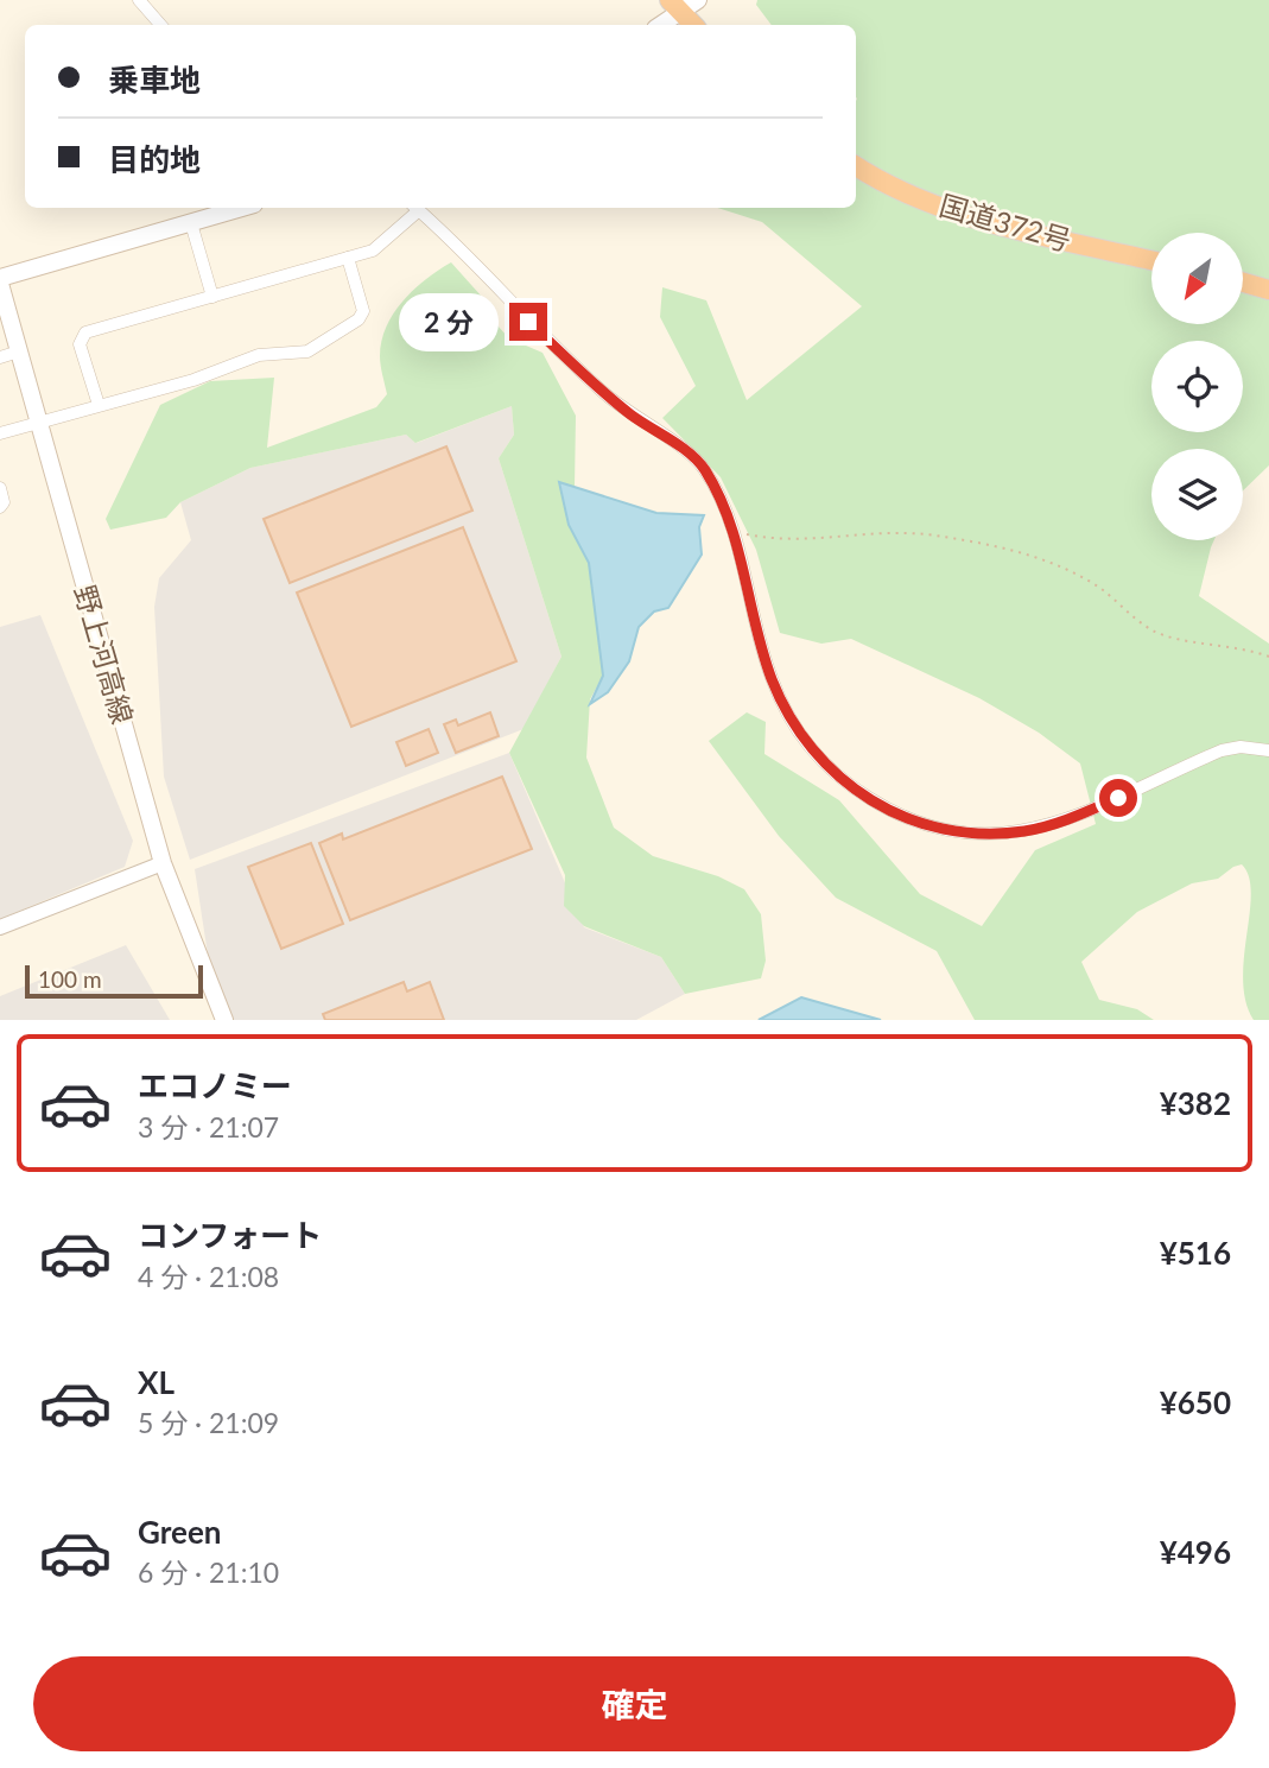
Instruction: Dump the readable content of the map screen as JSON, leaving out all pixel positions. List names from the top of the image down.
{
  "streets": {
    "highway": ["国道372号"],
    "main road": ["野上河高線"]
  },
  "scale_bar": "100 m",
  "north": "bottom left",
  "page": {
    "banner": ["乗車地", "目的地"],
    "bubble": "2 分",
    "scale": "100 m",
    "list": [
      {
        "name": "エコノミー",
        "note": "3 分 · 21:07",
        "value": "¥382"
      },
      {
        "name": "コンフォート",
        "note": "4 分 · 21:08",
        "value": "¥516"
      },
      {
        "name": "XL",
        "note": "5 分 · 21:09",
        "value": "¥650"
      },
      {
        "name": "Green",
        "note": "6 分 · 21:10",
        "value": "¥496"
      }
    ],
    "buttons": "確定"
  }
}
